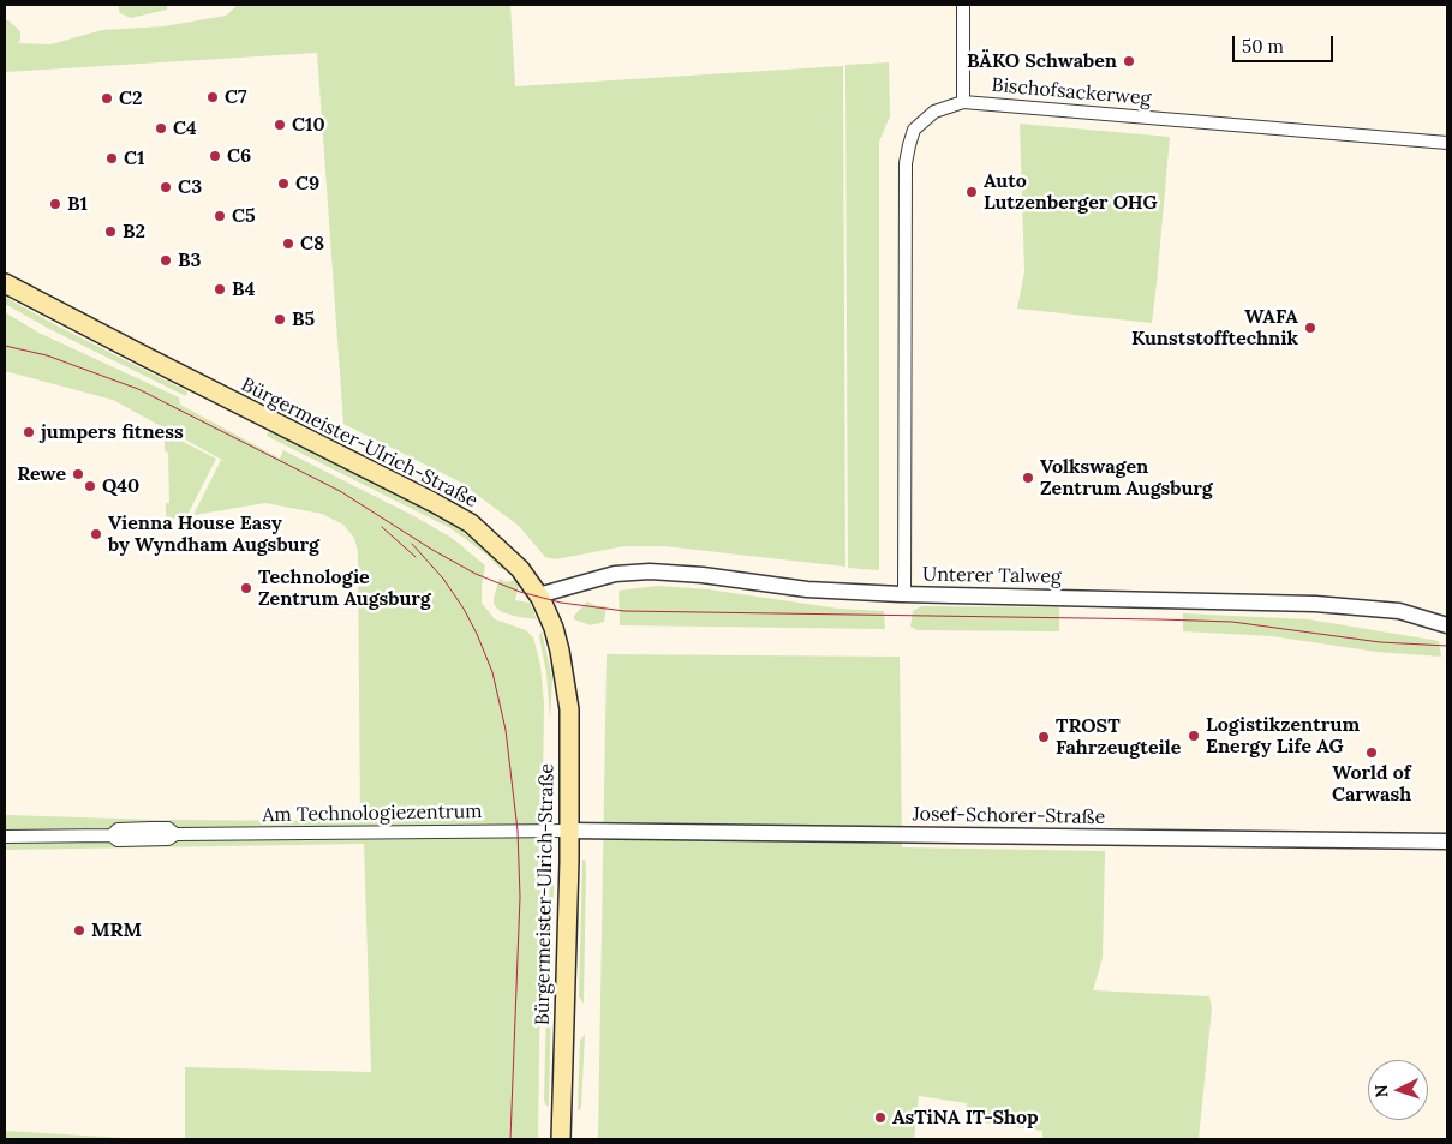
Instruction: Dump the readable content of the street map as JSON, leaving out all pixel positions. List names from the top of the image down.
{
  "streets": {
    "main road": ["Bürgermeister-Ulrich-Straße"],
    "street": [
      "Bischofsackerweg",
      "Unterer Talweg",
      "Am Technologiezentrum",
      "Josef-Schorer-Straße"
    ]
  },
  "crossings": [
    ["Bischofsackerweg", "Unterer Talweg"],
    ["Bürgermeister-Ulrich-Straße", "Unterer Talweg"],
    ["Bürgermeister-Ulrich-Straße", "Am Technologiezentrum"],
    ["Bürgermeister-Ulrich-Straße", "Josef-Schorer-Straße"],
    ["Am Technologiezentrum", "Josef-Schorer-Straße"]
  ],
  "places": [
    "BÄKO Schwaben",
    "C7",
    "C2",
    "C10",
    "C4",
    "C6",
    "C1",
    "C9",
    "C3",
    "Auto Lutzenberger OHG",
    "B1",
    "C5",
    "B2",
    "C8",
    "B3",
    "B4",
    "B5",
    "WAFA Kunststofftechnik",
    "jumpers fitness",
    "Rewe",
    "Volkswagen Zentrum Augsburg",
    "Q40",
    "Vienna House Easy by Wyndham Augsburg",
    "Technologie Zentrum Augsburg",
    "Logistikzentrum Energy Life AG",
    "TROST Fahrzeugteile",
    "World of Carwash",
    "MRM",
    "AsTiNA IT-Shop"
  ],
  "scale_bar": "50 m",
  "north": "left"
}
